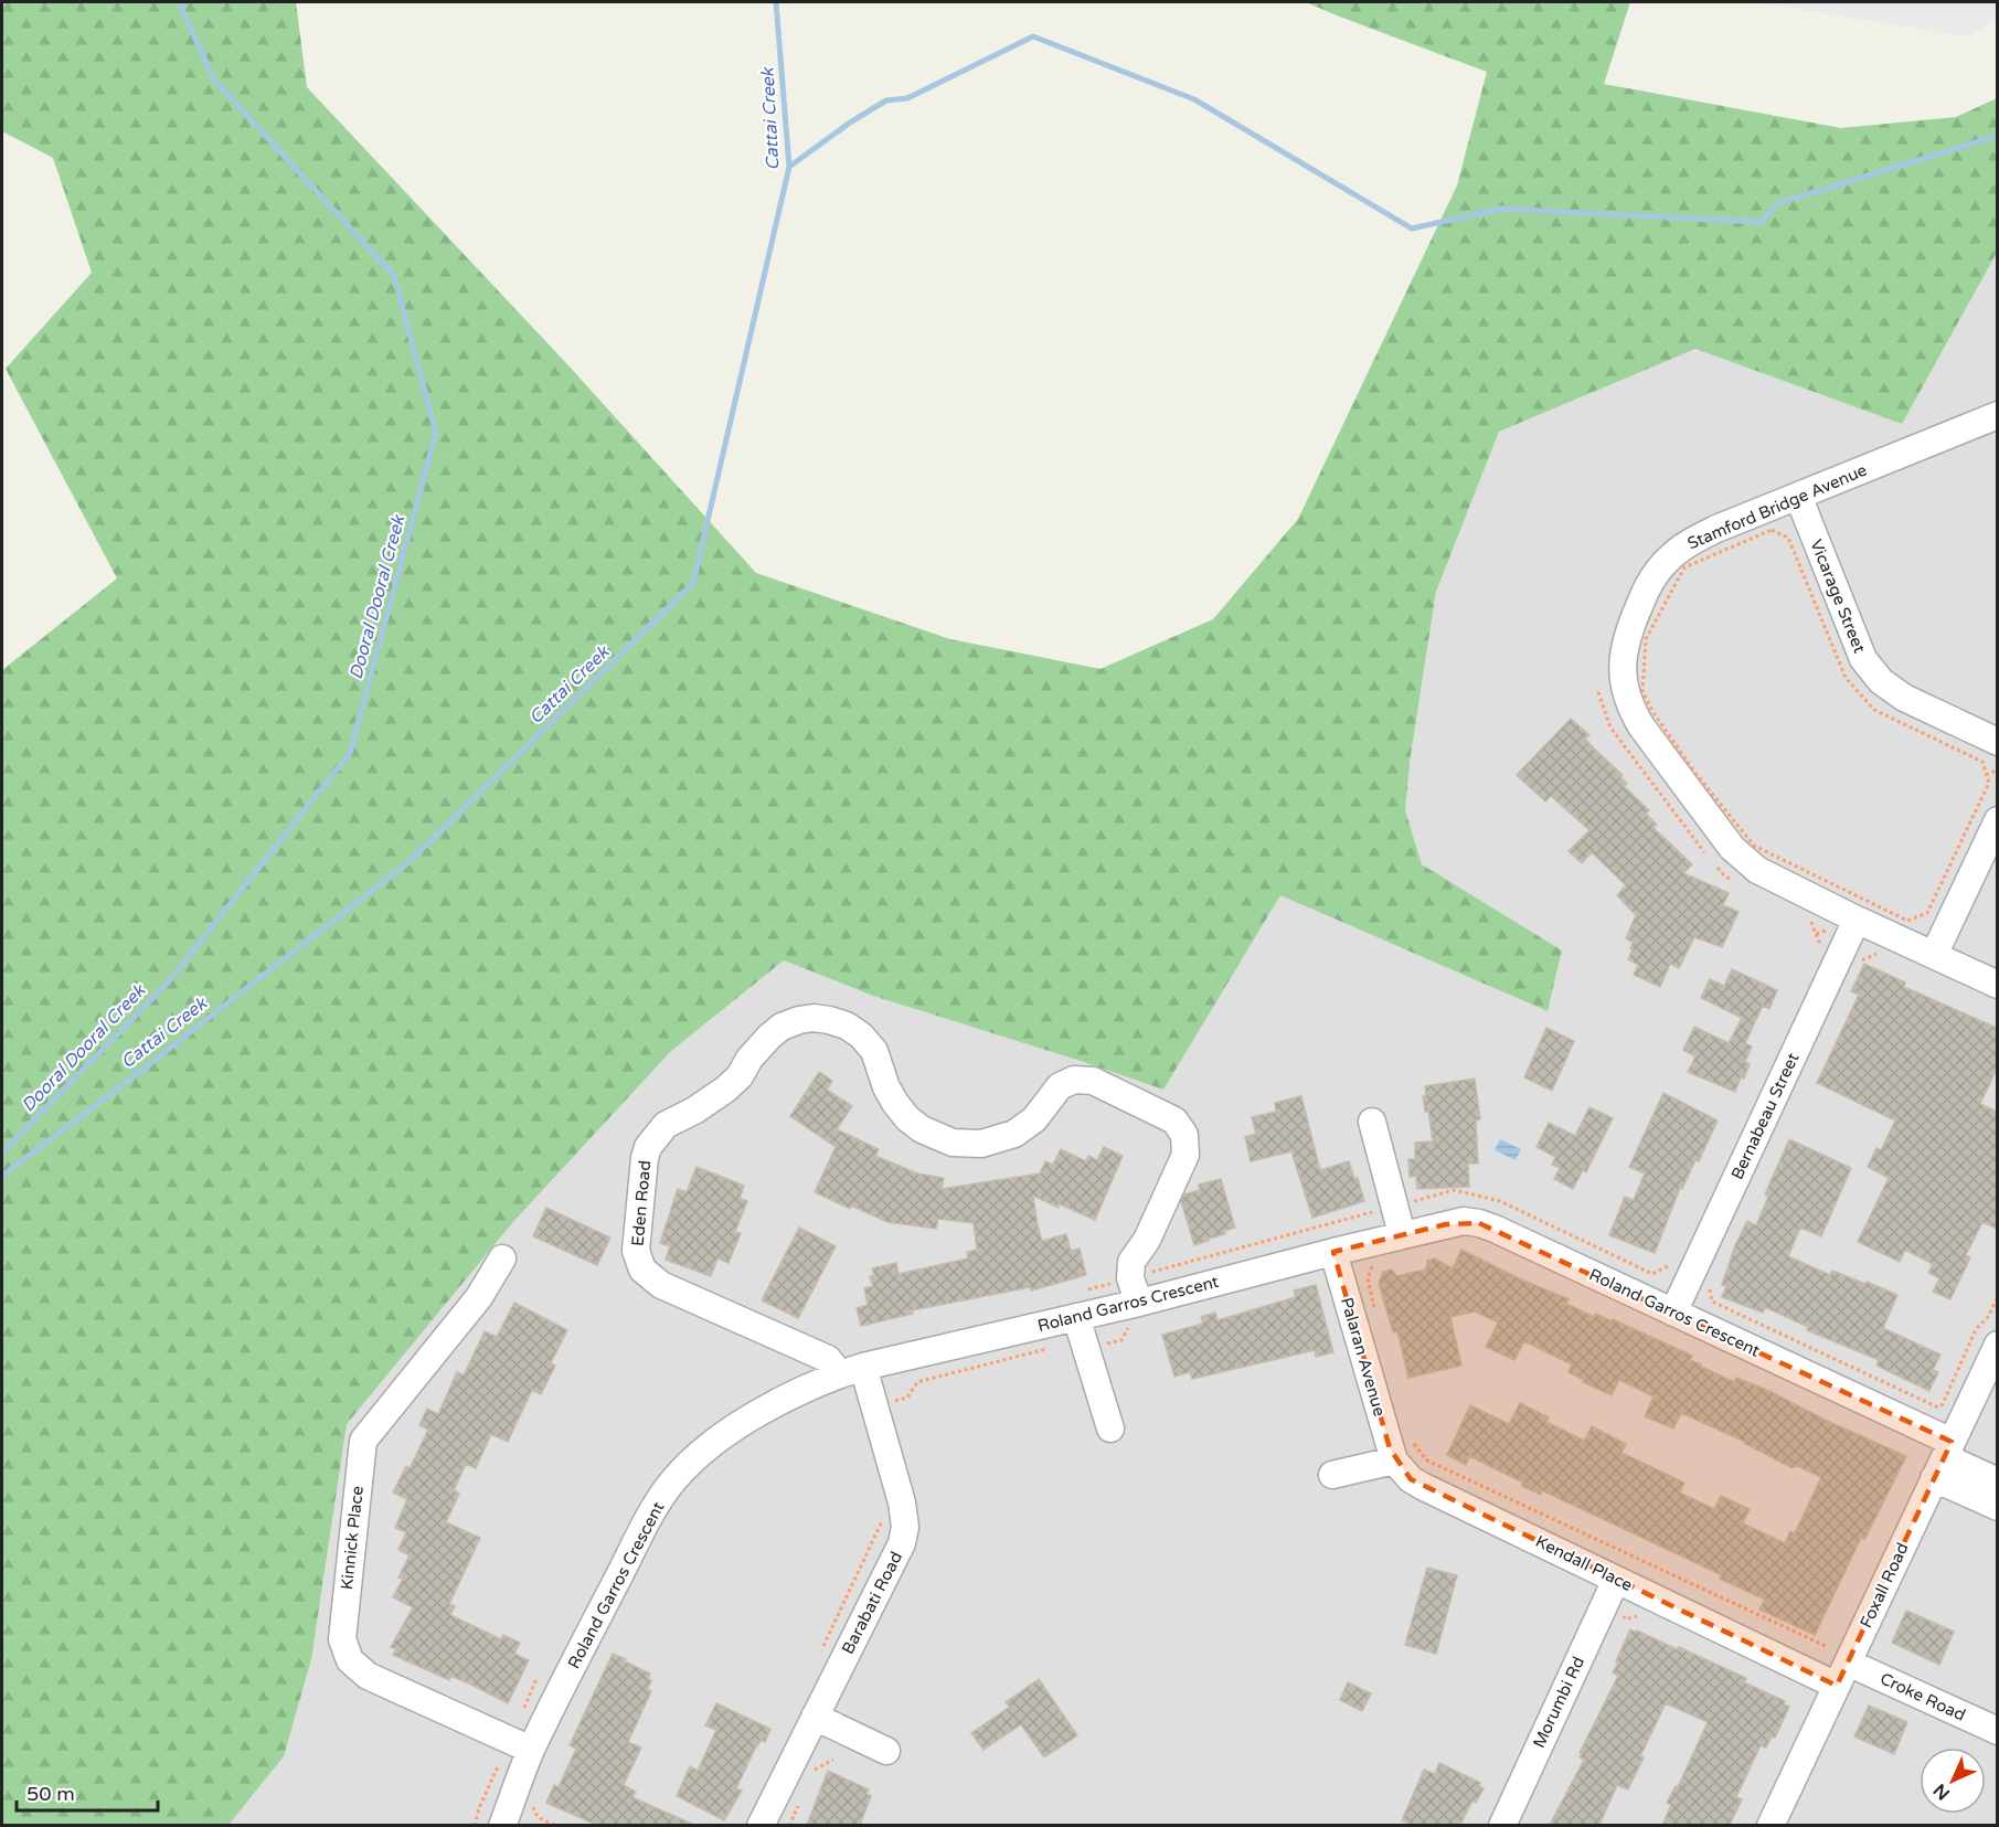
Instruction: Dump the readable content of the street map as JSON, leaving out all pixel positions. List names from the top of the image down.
{
  "streets": {
    "street": [
      "Stamford Bridge Avenue",
      "Vicarage Street",
      "Bernabeau Street",
      "Eden Road",
      "Roland Garros Crescent",
      "Palaran Avenue",
      "Kinnick Place",
      "Kendall Place",
      "Foxall Road",
      "Barabati Road",
      "Croke Road",
      "Morumbi Rd"
    ]
  },
  "crossings": [
    ["Stamford Bridge Avenue", "Vicarage Street"],
    ["Stamford Bridge Avenue", "Bernabeau Street"],
    ["Bernabeau Street", "Roland Garros Crescent"],
    ["Eden Road", "Roland Garros Crescent"],
    ["Eden Road", "Barabati Road"],
    ["Roland Garros Crescent", "Palaran Avenue"],
    ["Roland Garros Crescent", "Kinnick Place"],
    ["Roland Garros Crescent", "Foxall Road"],
    ["Roland Garros Crescent", "Barabati Road"],
    ["Palaran Avenue", "Kendall Place"],
    ["Kendall Place", "Foxall Road"],
    ["Kendall Place", "Morumbi Rd"],
    ["Foxall Road", "Croke Road"]
  ],
  "water": ["Cattai Creek", "Dooral Dooral Creek"],
  "scale_bar": "50 m",
  "north": "bottom left"
}
